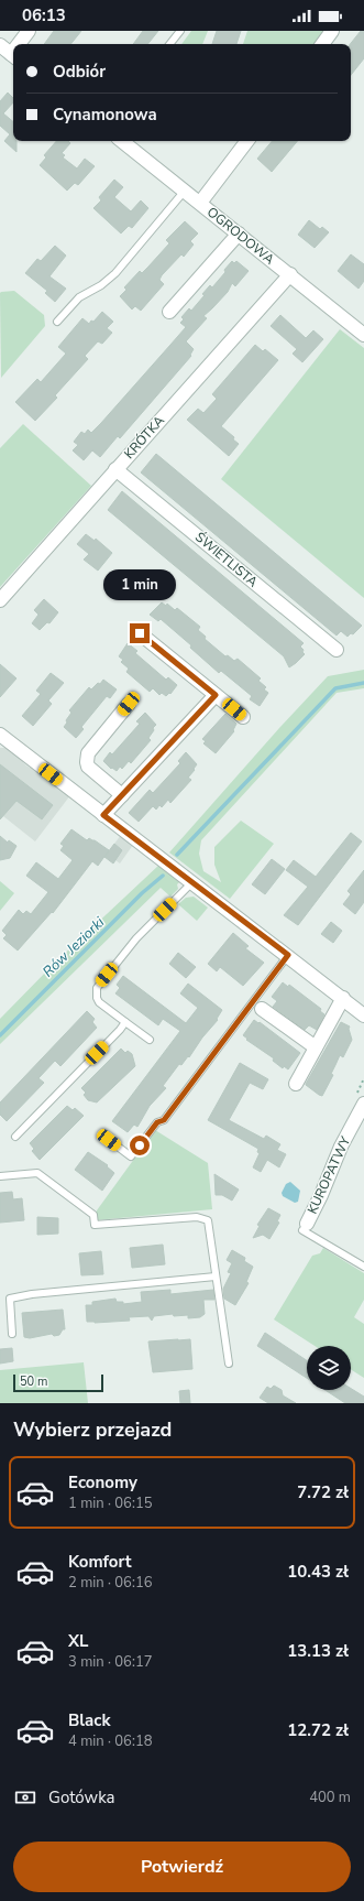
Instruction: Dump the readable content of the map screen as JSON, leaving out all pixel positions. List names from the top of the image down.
{
  "streets": {
    "street": [
      "OGRODOWA",
      "KRÓTKA",
      "ŚWIETLISTA",
      "KUROPATWY"
    ]
  },
  "crossings": [
    ["OGRODOWA", "KRÓTKA"],
    ["KRÓTKA", "ŚWIETLISTA"]
  ],
  "water": ["Rów Jeziorki"],
  "scale_bar": "50 m",
  "page": {
    "status": "06:13",
    "banner": ["Odbiór", "Cynamonowa"],
    "bubble": "1 min",
    "scale": "50 m",
    "heading": "Wybierz przejazd",
    "list": [
      {
        "name": "Economy",
        "note": "1 min · 06:15",
        "value": "7.72 zł"
      },
      {
        "name": "Komfort",
        "note": "2 min · 06:16",
        "value": "10.43 zł"
      },
      {
        "name": "XL",
        "note": "3 min · 06:17",
        "value": "13.13 zł"
      },
      {
        "name": "Black",
        "note": "4 min · 06:18",
        "value": "12.72 zł"
      }
    ],
    "pay": ["Gotówka", "400 m"],
    "buttons": "Potwierdź"
  }
}
